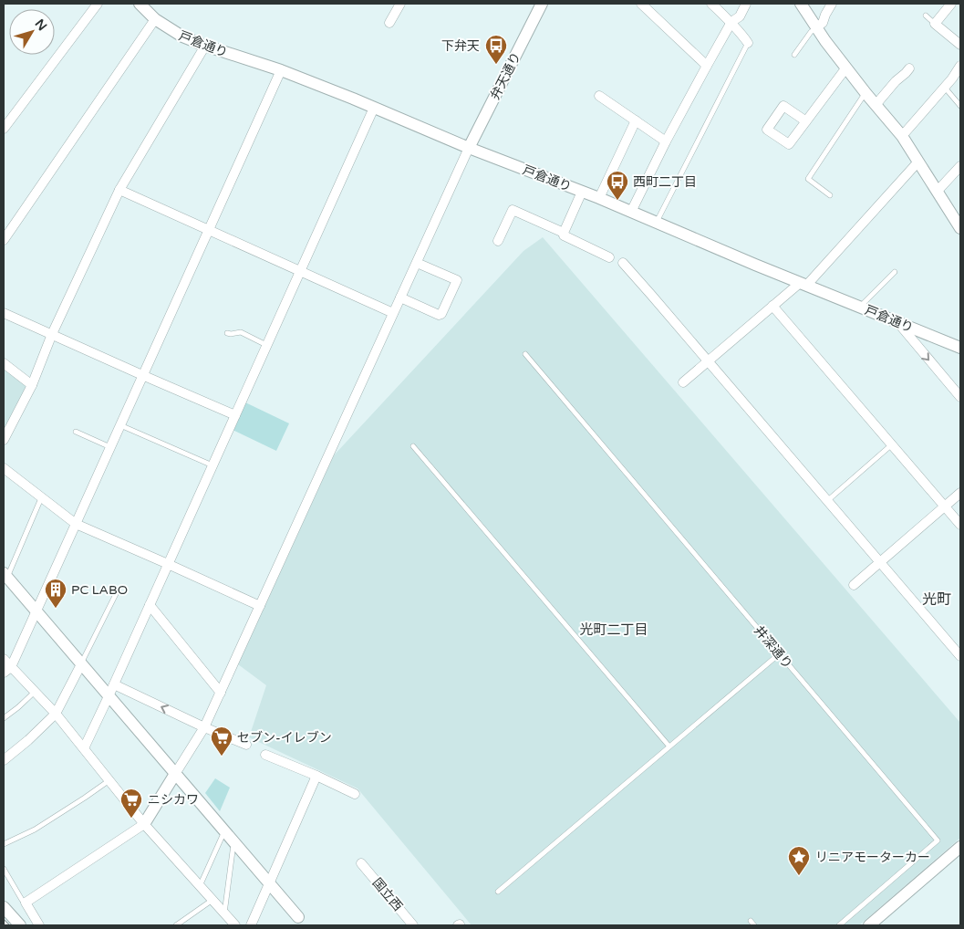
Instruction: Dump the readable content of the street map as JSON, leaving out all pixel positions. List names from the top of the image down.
{
  "streets": {
    "street": ["戸倉通り", "弁天通り", "国立西"],
    "lane": ["井深通り"]
  },
  "crossings": [
    ["戸倉通り", "弁天通り"]
  ],
  "districts": ["光町", "光町二丁目"],
  "places": {
    "bus stop": ["下弁天", "西町二丁目"],
    "building": ["PC LABO"],
    "supermarket": ["セブン-イレブン", "ニシカワ"],
    "place": ["リニアモーターカー"]
  },
  "north": "top right"
}
